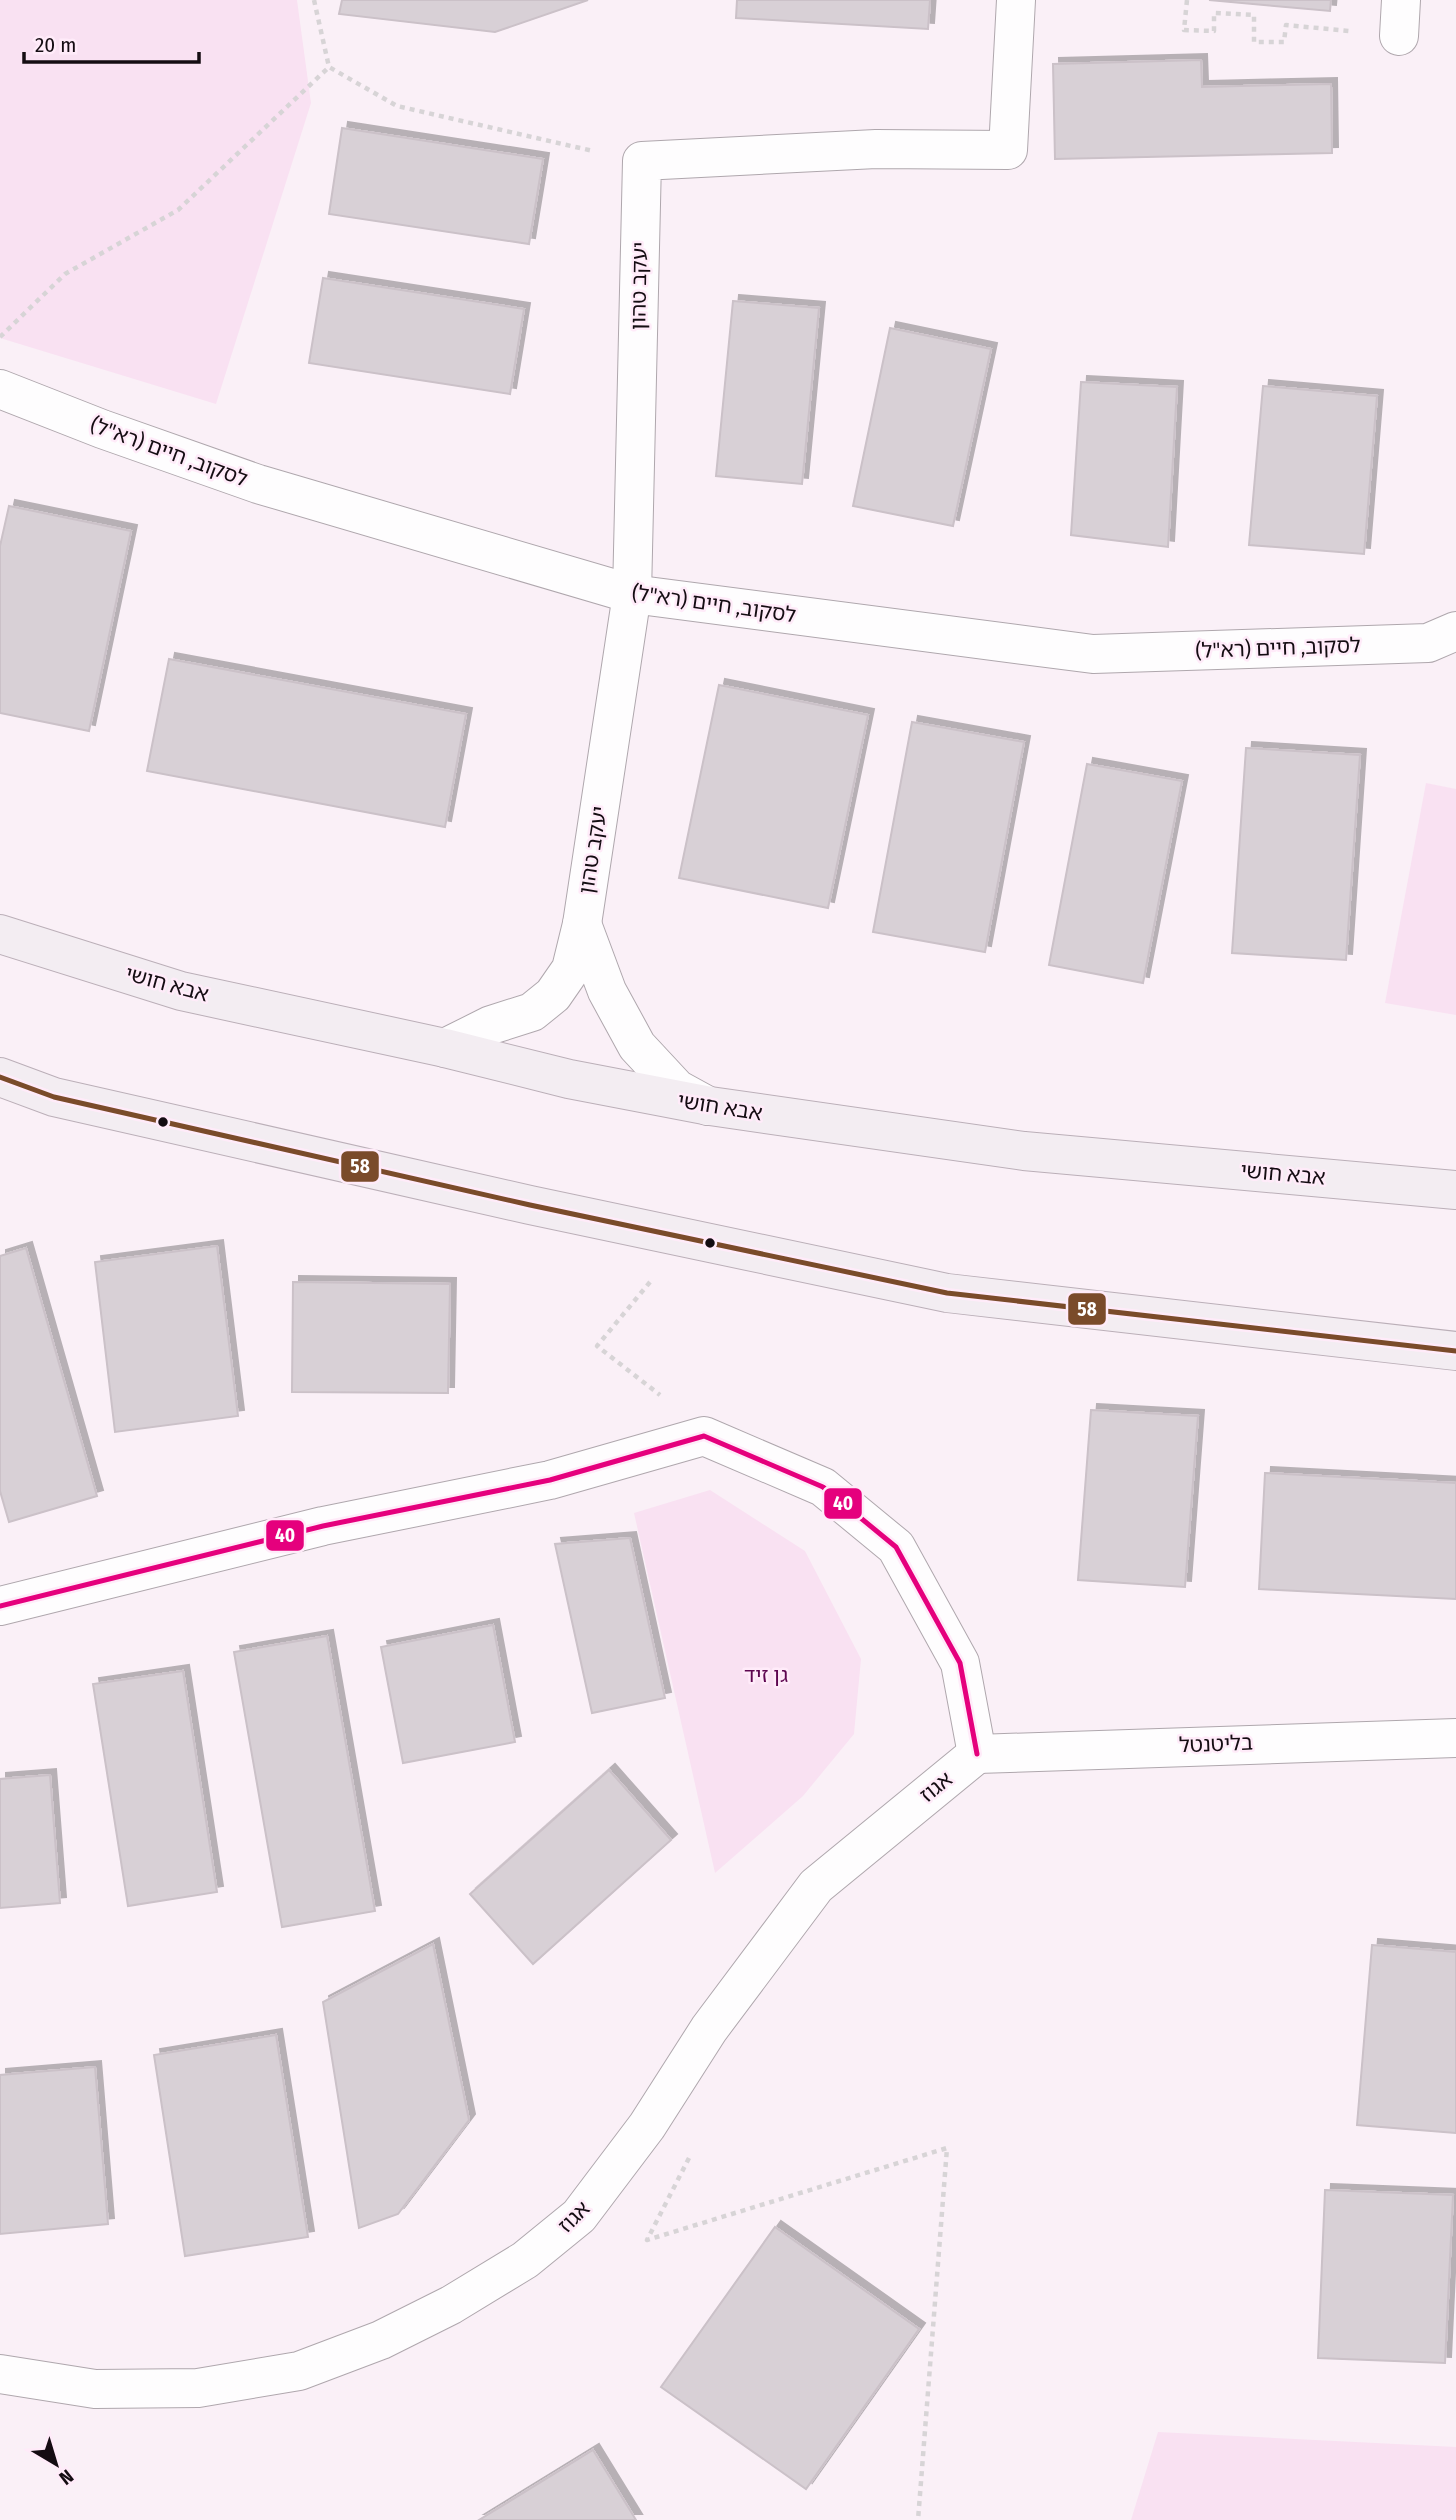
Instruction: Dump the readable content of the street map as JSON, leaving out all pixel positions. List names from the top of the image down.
{
  "streets": {
    "main road": ["אבא חושי"],
    "street": [
      "יעקב טהון",
      "לסקוב, חיים (רא\"ל)",
      "בליטנטל",
      "אגוז"
    ]
  },
  "crossings": [
    ["יעקב טהון", "לסקוב, חיים (רא\"ל)"],
    ["יעקב טהון", "אבא חושי"],
    ["בליטנטל", "אגוז"]
  ],
  "parks": ["גן זיד"],
  "lines": ["transit line 58", "transit line 40"],
  "scale_bar": "20 m",
  "north": "bottom right"
}
